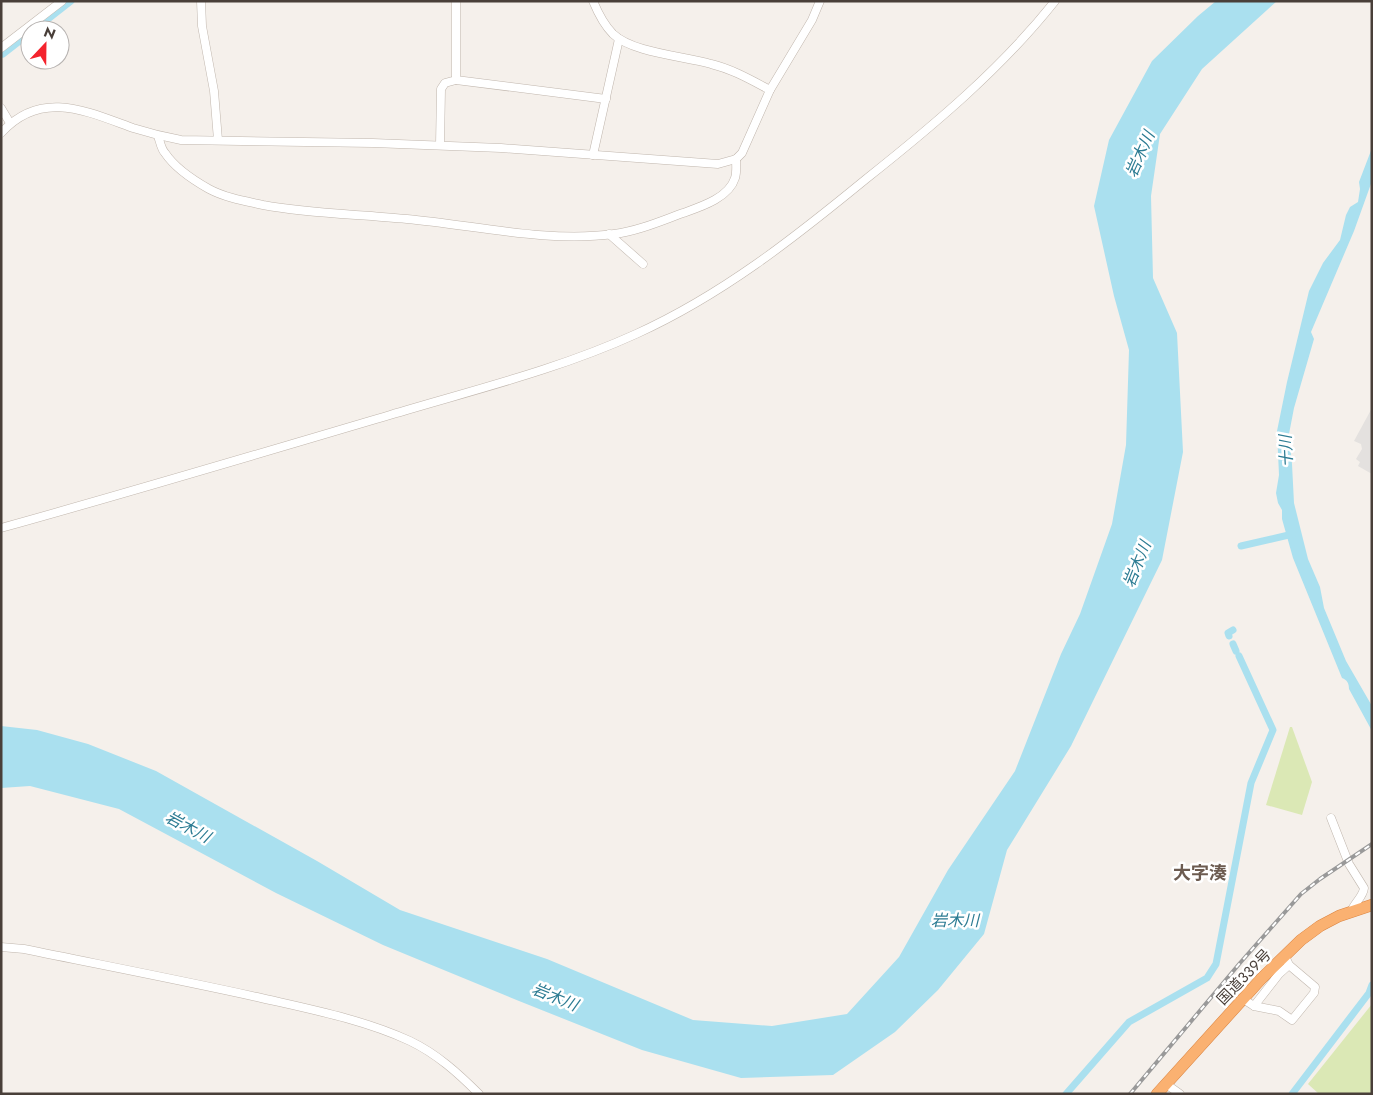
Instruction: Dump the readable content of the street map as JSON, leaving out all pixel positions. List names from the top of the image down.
{
  "streets": {
    "highway": ["国道339号"]
  },
  "districts": ["大字湊"],
  "water": ["岩木川", "十川"],
  "north": "top"
}
